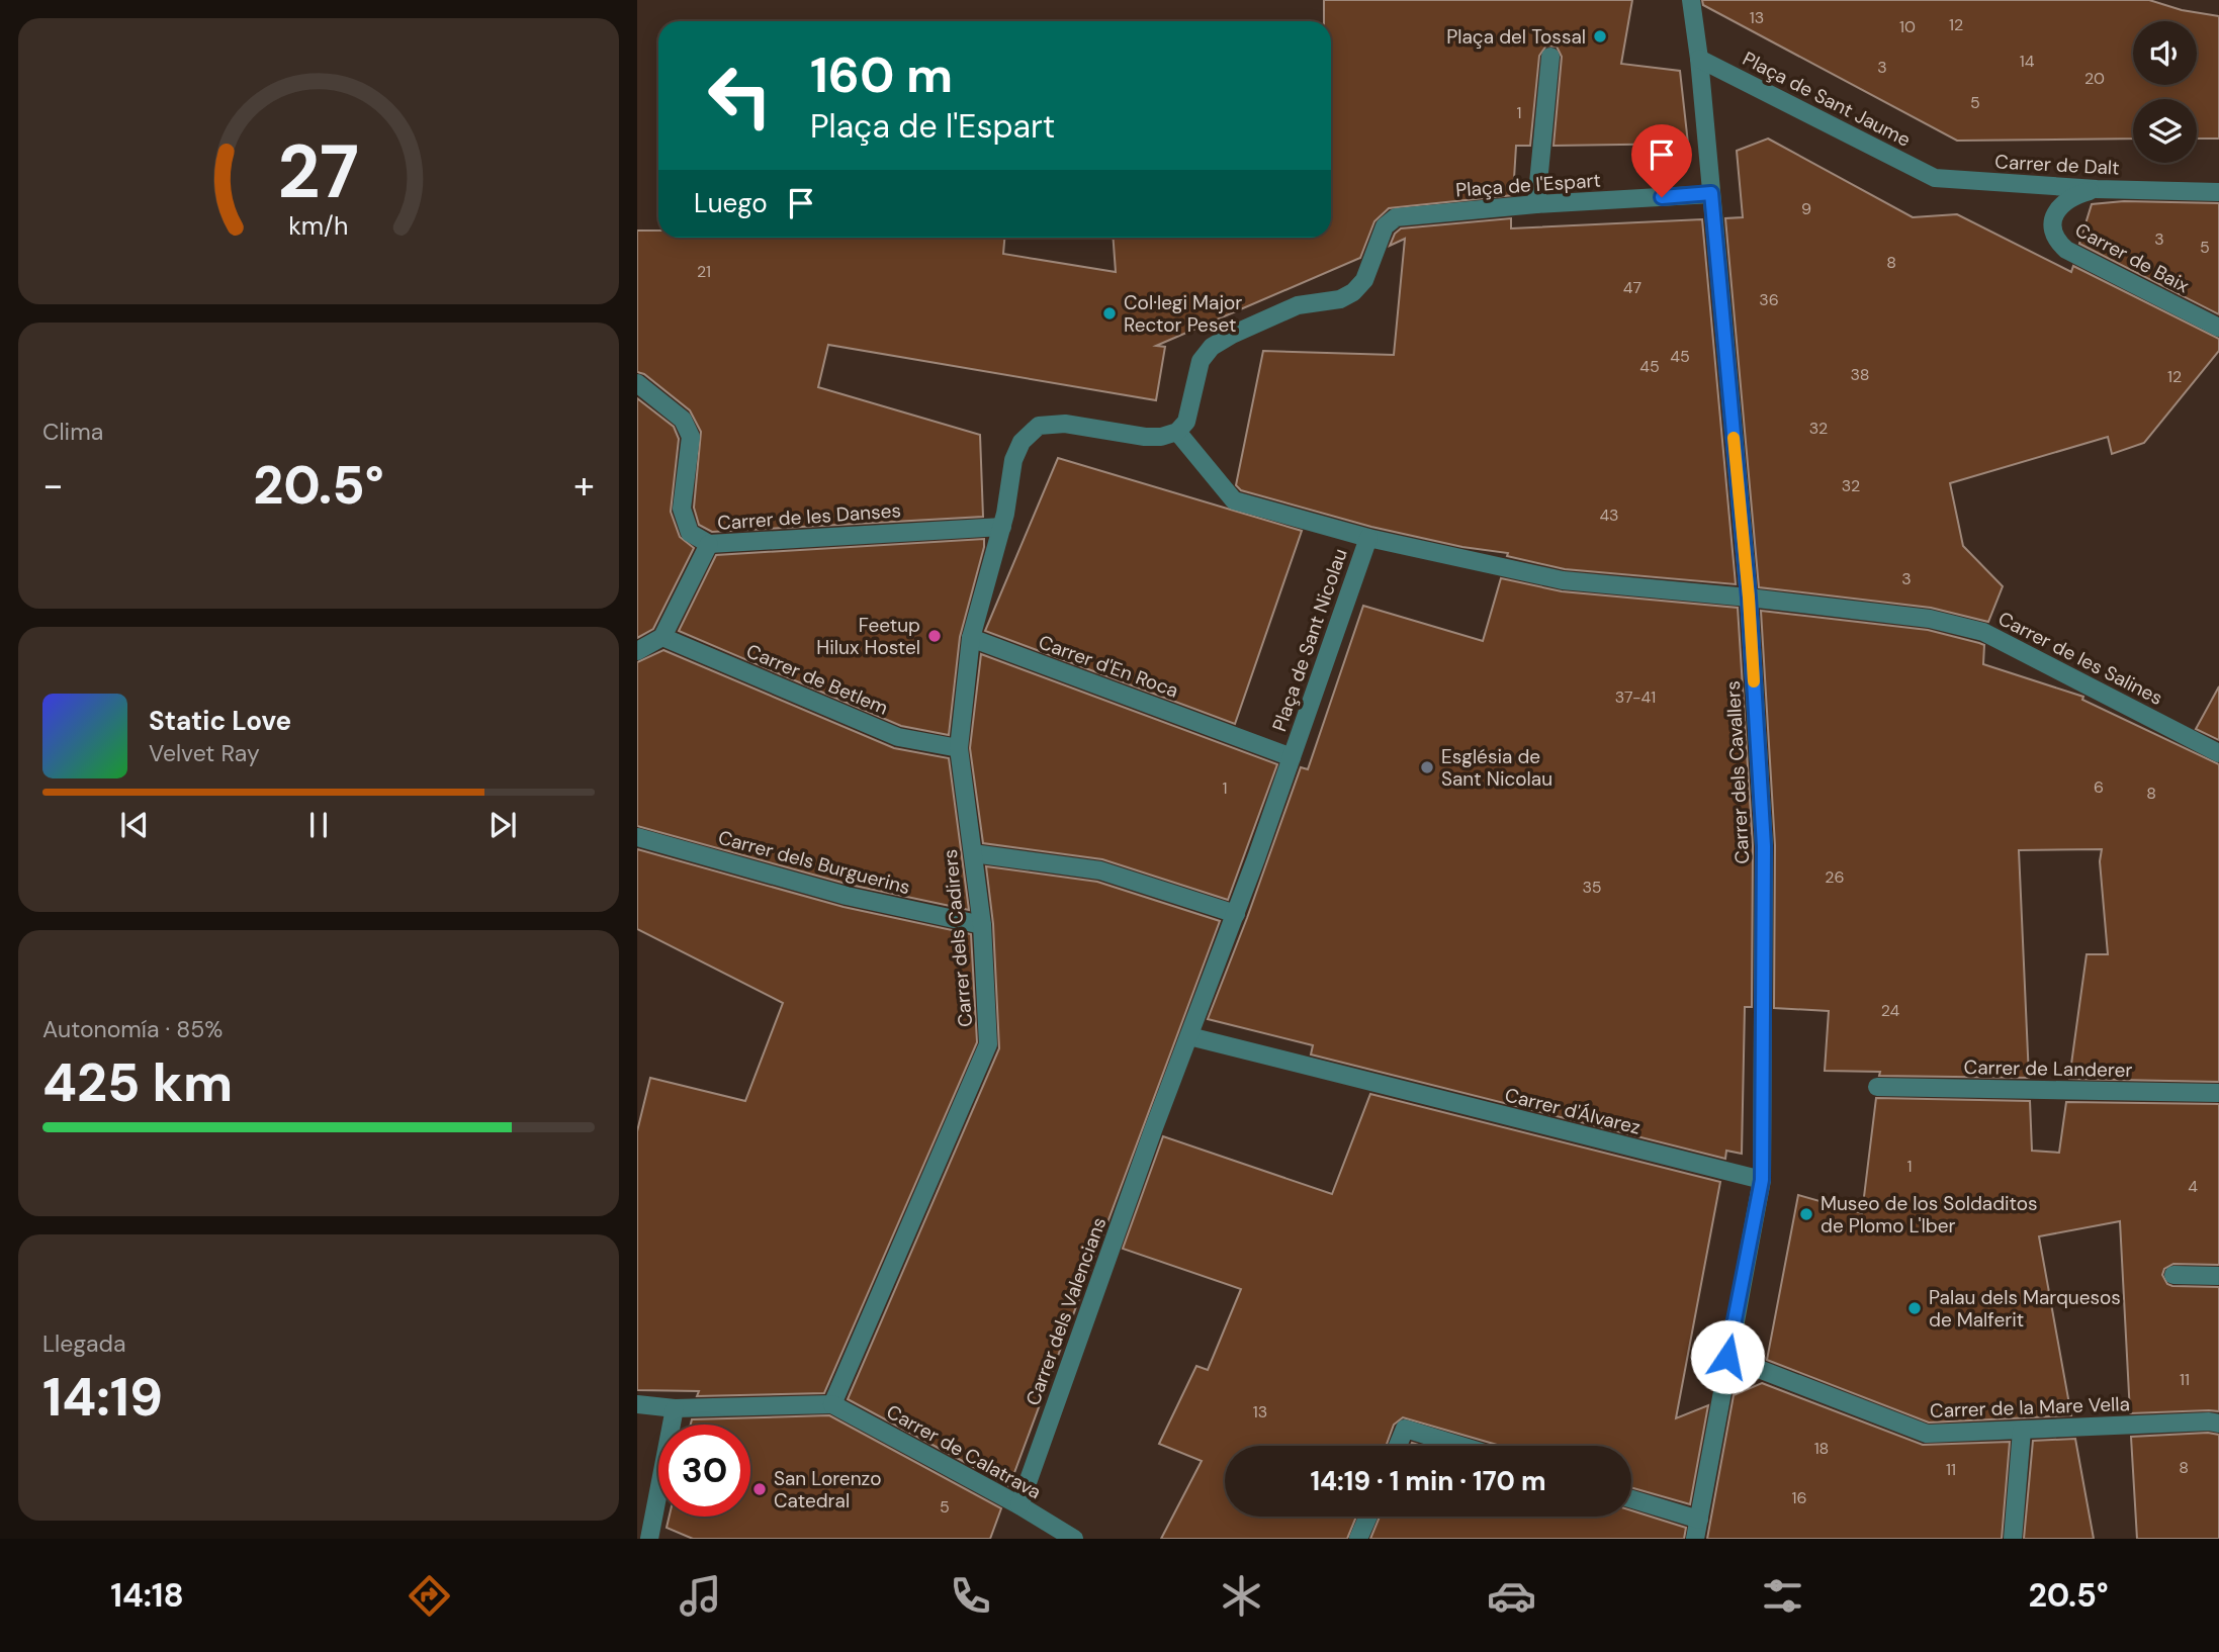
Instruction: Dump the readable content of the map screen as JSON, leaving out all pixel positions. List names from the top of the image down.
{
  "streets": {
    "street": [
      "Plaça de Sant Jaume",
      "Carrer de Dalt",
      "Plaça de l'Espart",
      "Carrer de Baix",
      "Carrer de les Danses",
      "Plaça de Sant Nicolau",
      "Carrer de les Salines",
      "Carrer d'En Roca",
      "Carrer de Betlem",
      "Carrer dels Cavallers",
      "Carrer dels Burguerins",
      "Carrer dels Cadirers",
      "Carrer de Landerer",
      "Carrer d'Álvarez",
      "Carrer dels Valencians",
      "Carrer de la Mare Vella",
      "Carrer de Calatrava"
    ]
  },
  "crossings": [
    ["Plaça de Sant Jaume", "Carrer de Dalt"],
    ["Plaça de Sant Jaume", "Carrer dels Cavallers"],
    ["Carrer de Dalt", "Carrer de Baix"],
    ["Plaça de l'Espart", "Plaça de Sant Nicolau"],
    ["Plaça de l'Espart", "Carrer dels Cavallers"],
    ["Plaça de l'Espart", "Carrer dels Cadirers"],
    ["Carrer de les Danses", "Carrer de Betlem"],
    ["Carrer de les Danses", "Carrer dels Cadirers"],
    ["Plaça de Sant Nicolau", "Carrer de les Salines"],
    ["Plaça de Sant Nicolau", "Carrer d'En Roca"],
    ["Plaça de Sant Nicolau", "Carrer dels Cavallers"],
    ["Plaça de Sant Nicolau", "Carrer dels Cadirers"],
    ["Plaça de Sant Nicolau", "Carrer d'Álvarez"],
    ["Plaça de Sant Nicolau", "Carrer dels Valencians"],
    ["Carrer de les Salines", "Carrer dels Cavallers"],
    ["Carrer d'En Roca", "Carrer dels Cadirers"],
    ["Carrer de Betlem", "Carrer dels Cadirers"],
    ["Carrer dels Cavallers", "Carrer d'Álvarez"],
    ["Carrer dels Cavallers", "Carrer de la Mare Vella"],
    ["Carrer dels Burguerins", "Carrer dels Cadirers"],
    ["Carrer dels Cadirers", "Carrer de Calatrava"],
    ["Carrer d'Álvarez", "Carrer dels Valencians"],
    ["Carrer dels Valencians", "Carrer de Calatrava"]
  ],
  "places": [
    "Plaça del Tossal",
    "Col·legi Major Rector Peset",
    "Feetup Hilux Hostel",
    "Església de Sant Nicolau",
    "Museo de los Soldaditos de Plomo L'Iber",
    "Palau dels Marquesos de Malferit",
    "San Lorenzo Catedral"
  ],
  "house_numbers": [
    "13",
    "12",
    "10",
    "14",
    "3",
    "20",
    "5",
    "1",
    "9",
    "3",
    "5",
    "8",
    "21",
    "47",
    "36",
    "45",
    "45",
    "38",
    "12",
    "32",
    "32",
    "43",
    "3",
    "37-41",
    "6",
    "1",
    "8",
    "26",
    "35",
    "24",
    "1",
    "4",
    "11",
    "13",
    "18",
    "8",
    "11",
    "16",
    "5"
  ],
  "page": {
    "turn": ["160 m", "Plaça de l'Espart"],
    "then": "Luego",
    "tile": [
      "Clima",
      ["Autonomía · 85%", "425 km"],
      ["Llegada", "14:19"]
    ],
    "heat": ["−", "20.5°", "+"],
    "song": ["Static Love", "Velvet Ray"],
    "limit": "30",
    "trip": "14:19 · 1 min · 170 m",
    "tabs": ["14:18", "20.5°"],
    "gauge": ["27", "km/h"]
  }
}
